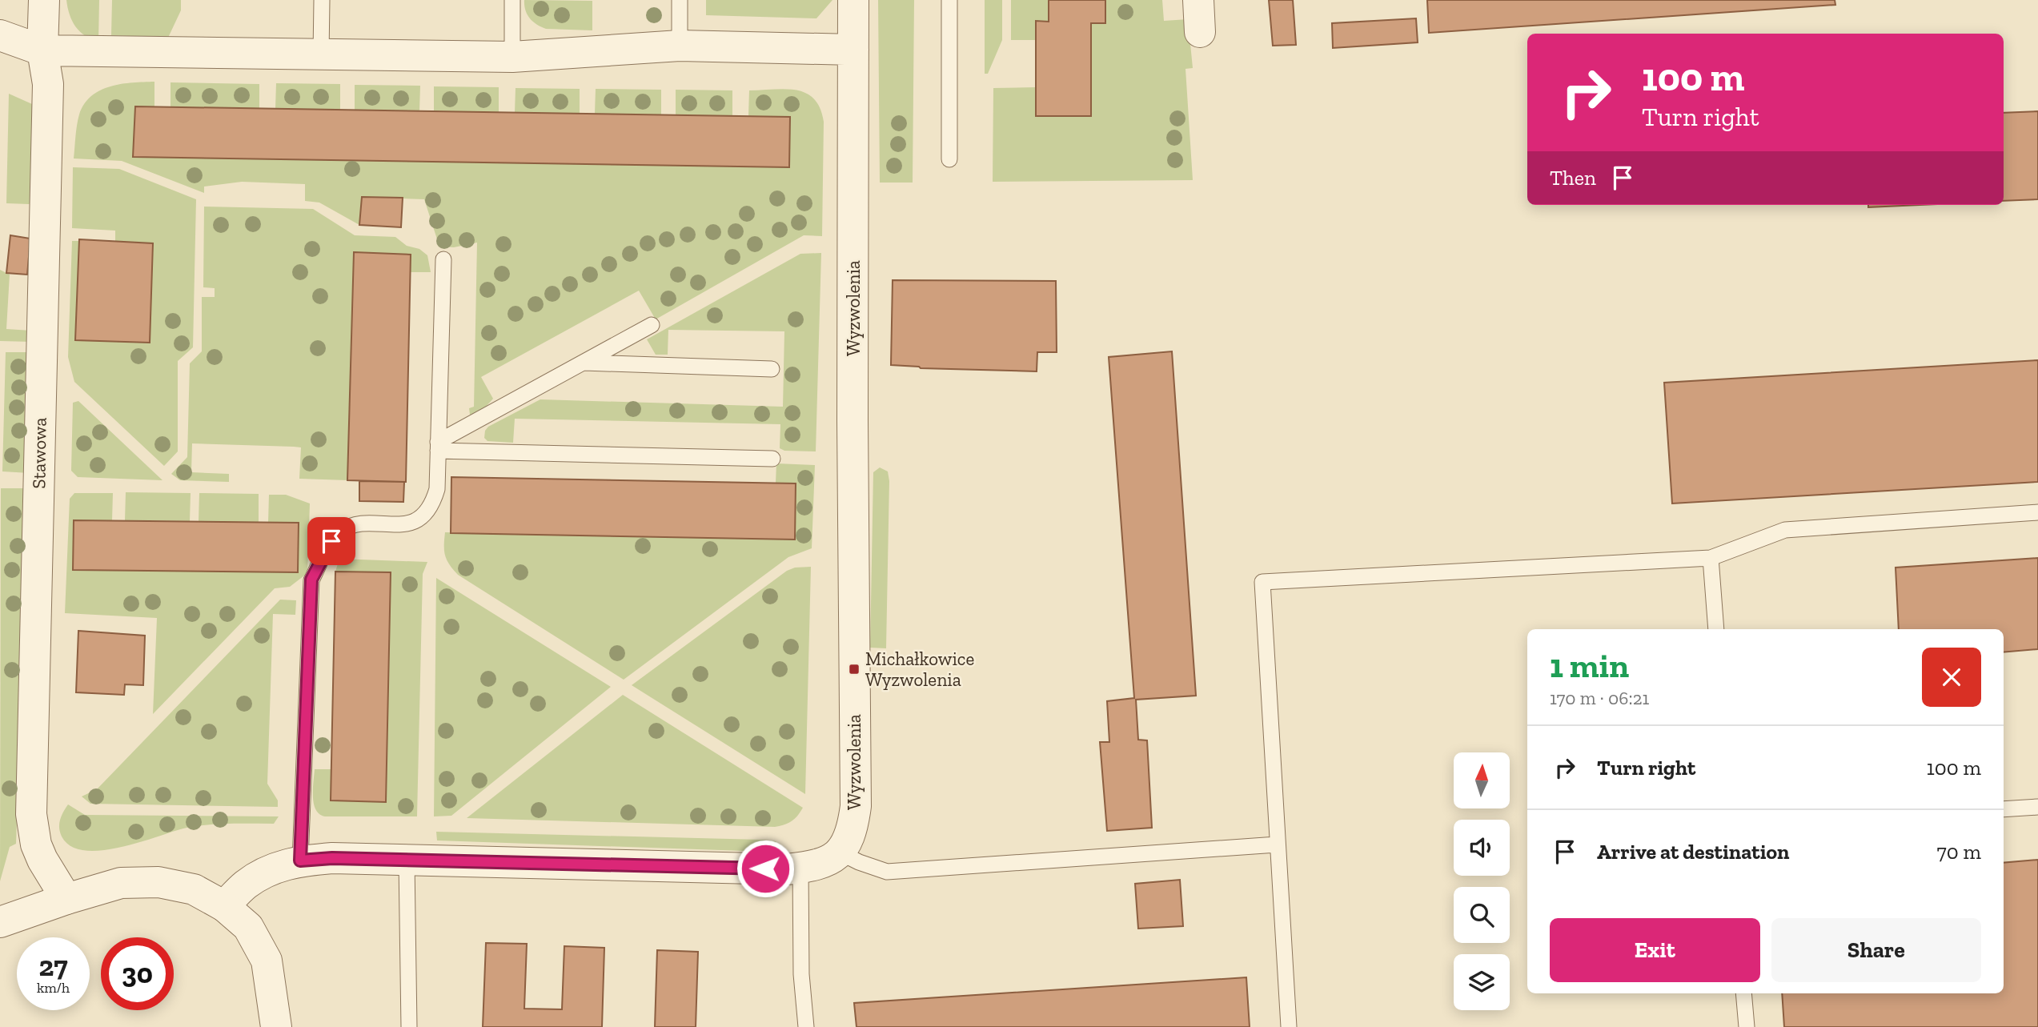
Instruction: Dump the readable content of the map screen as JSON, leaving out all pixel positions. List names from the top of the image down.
{
  "streets": {
    "street": ["Wyzwolenia", "Stawowa"]
  },
  "places": {
    "transit": ["Michałkowice Wyzwolenia"]
  },
  "north": "top",
  "page": {
    "turn": ["100 m", "Turn right"],
    "then": "Then",
    "heading": ["1 min", "170 m · 06:21"],
    "list": [
      {
        "name": "Turn right",
        "value": "100 m"
      },
      {
        "name": "Arrive at destination",
        "value": "70 m"
      }
    ],
    "buttons": ["Exit", "Share"],
    "speed": "27 km/h",
    "limit": "30"
  }
}
